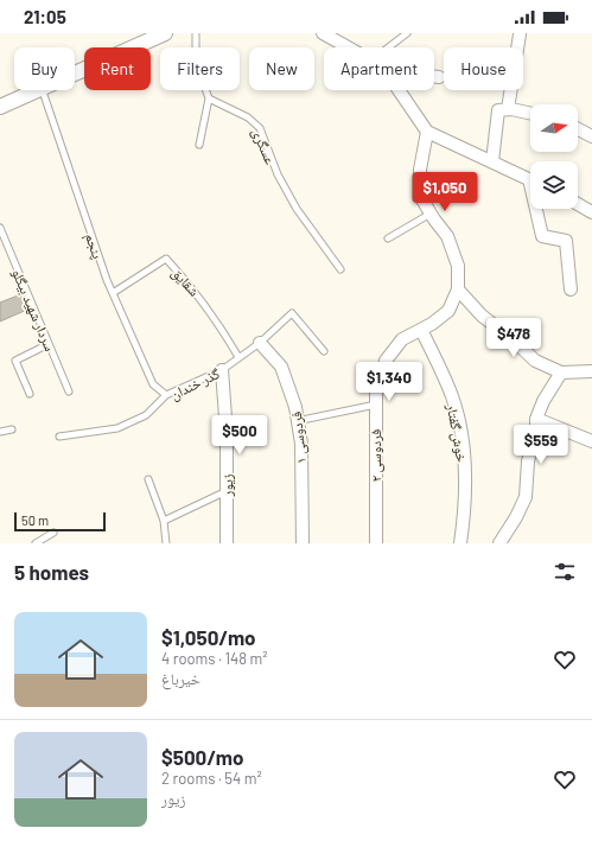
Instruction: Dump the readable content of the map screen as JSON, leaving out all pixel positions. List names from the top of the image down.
{
  "streets": {
    "street": [
      "خوش گفتار",
      "فردوسی ۱",
      "فردوسی ۲",
      "زیور"
    ],
    "lane": [
      "عسگری",
      "پنجم",
      "شقایق",
      "سردار شهید بیگلو",
      "گذر خندان"
    ]
  },
  "crossings": [
    ["پنجم", "شقایق"],
    ["پنجم", "گذر خندان"],
    ["شقایق", "گذر خندان"],
    ["گذر خندان", "فردوسی ۱"],
    ["گذر خندان", "زیور"],
    ["خوش گفتار", "فردوسی ۲"]
  ],
  "scale_bar": "50 m",
  "north": "right",
  "page": {
    "status": "21:05",
    "chip": [
      "Buy",
      "Rent",
      "Filters",
      "New",
      "Apartment",
      "House"
    ],
    "price": [
      "$1,050",
      "$478",
      "$1,340",
      "$500",
      "$559"
    ],
    "scale": "50 m",
    "heading": "5 homes",
    "list": [
      {
        "name": "$1,050/mo",
        "note": "4 rooms · 148 m² · خیرباغ"
      },
      {
        "name": "$500/mo",
        "note": "2 rooms · 54 m² · زیور"
      }
    ]
  }
}
